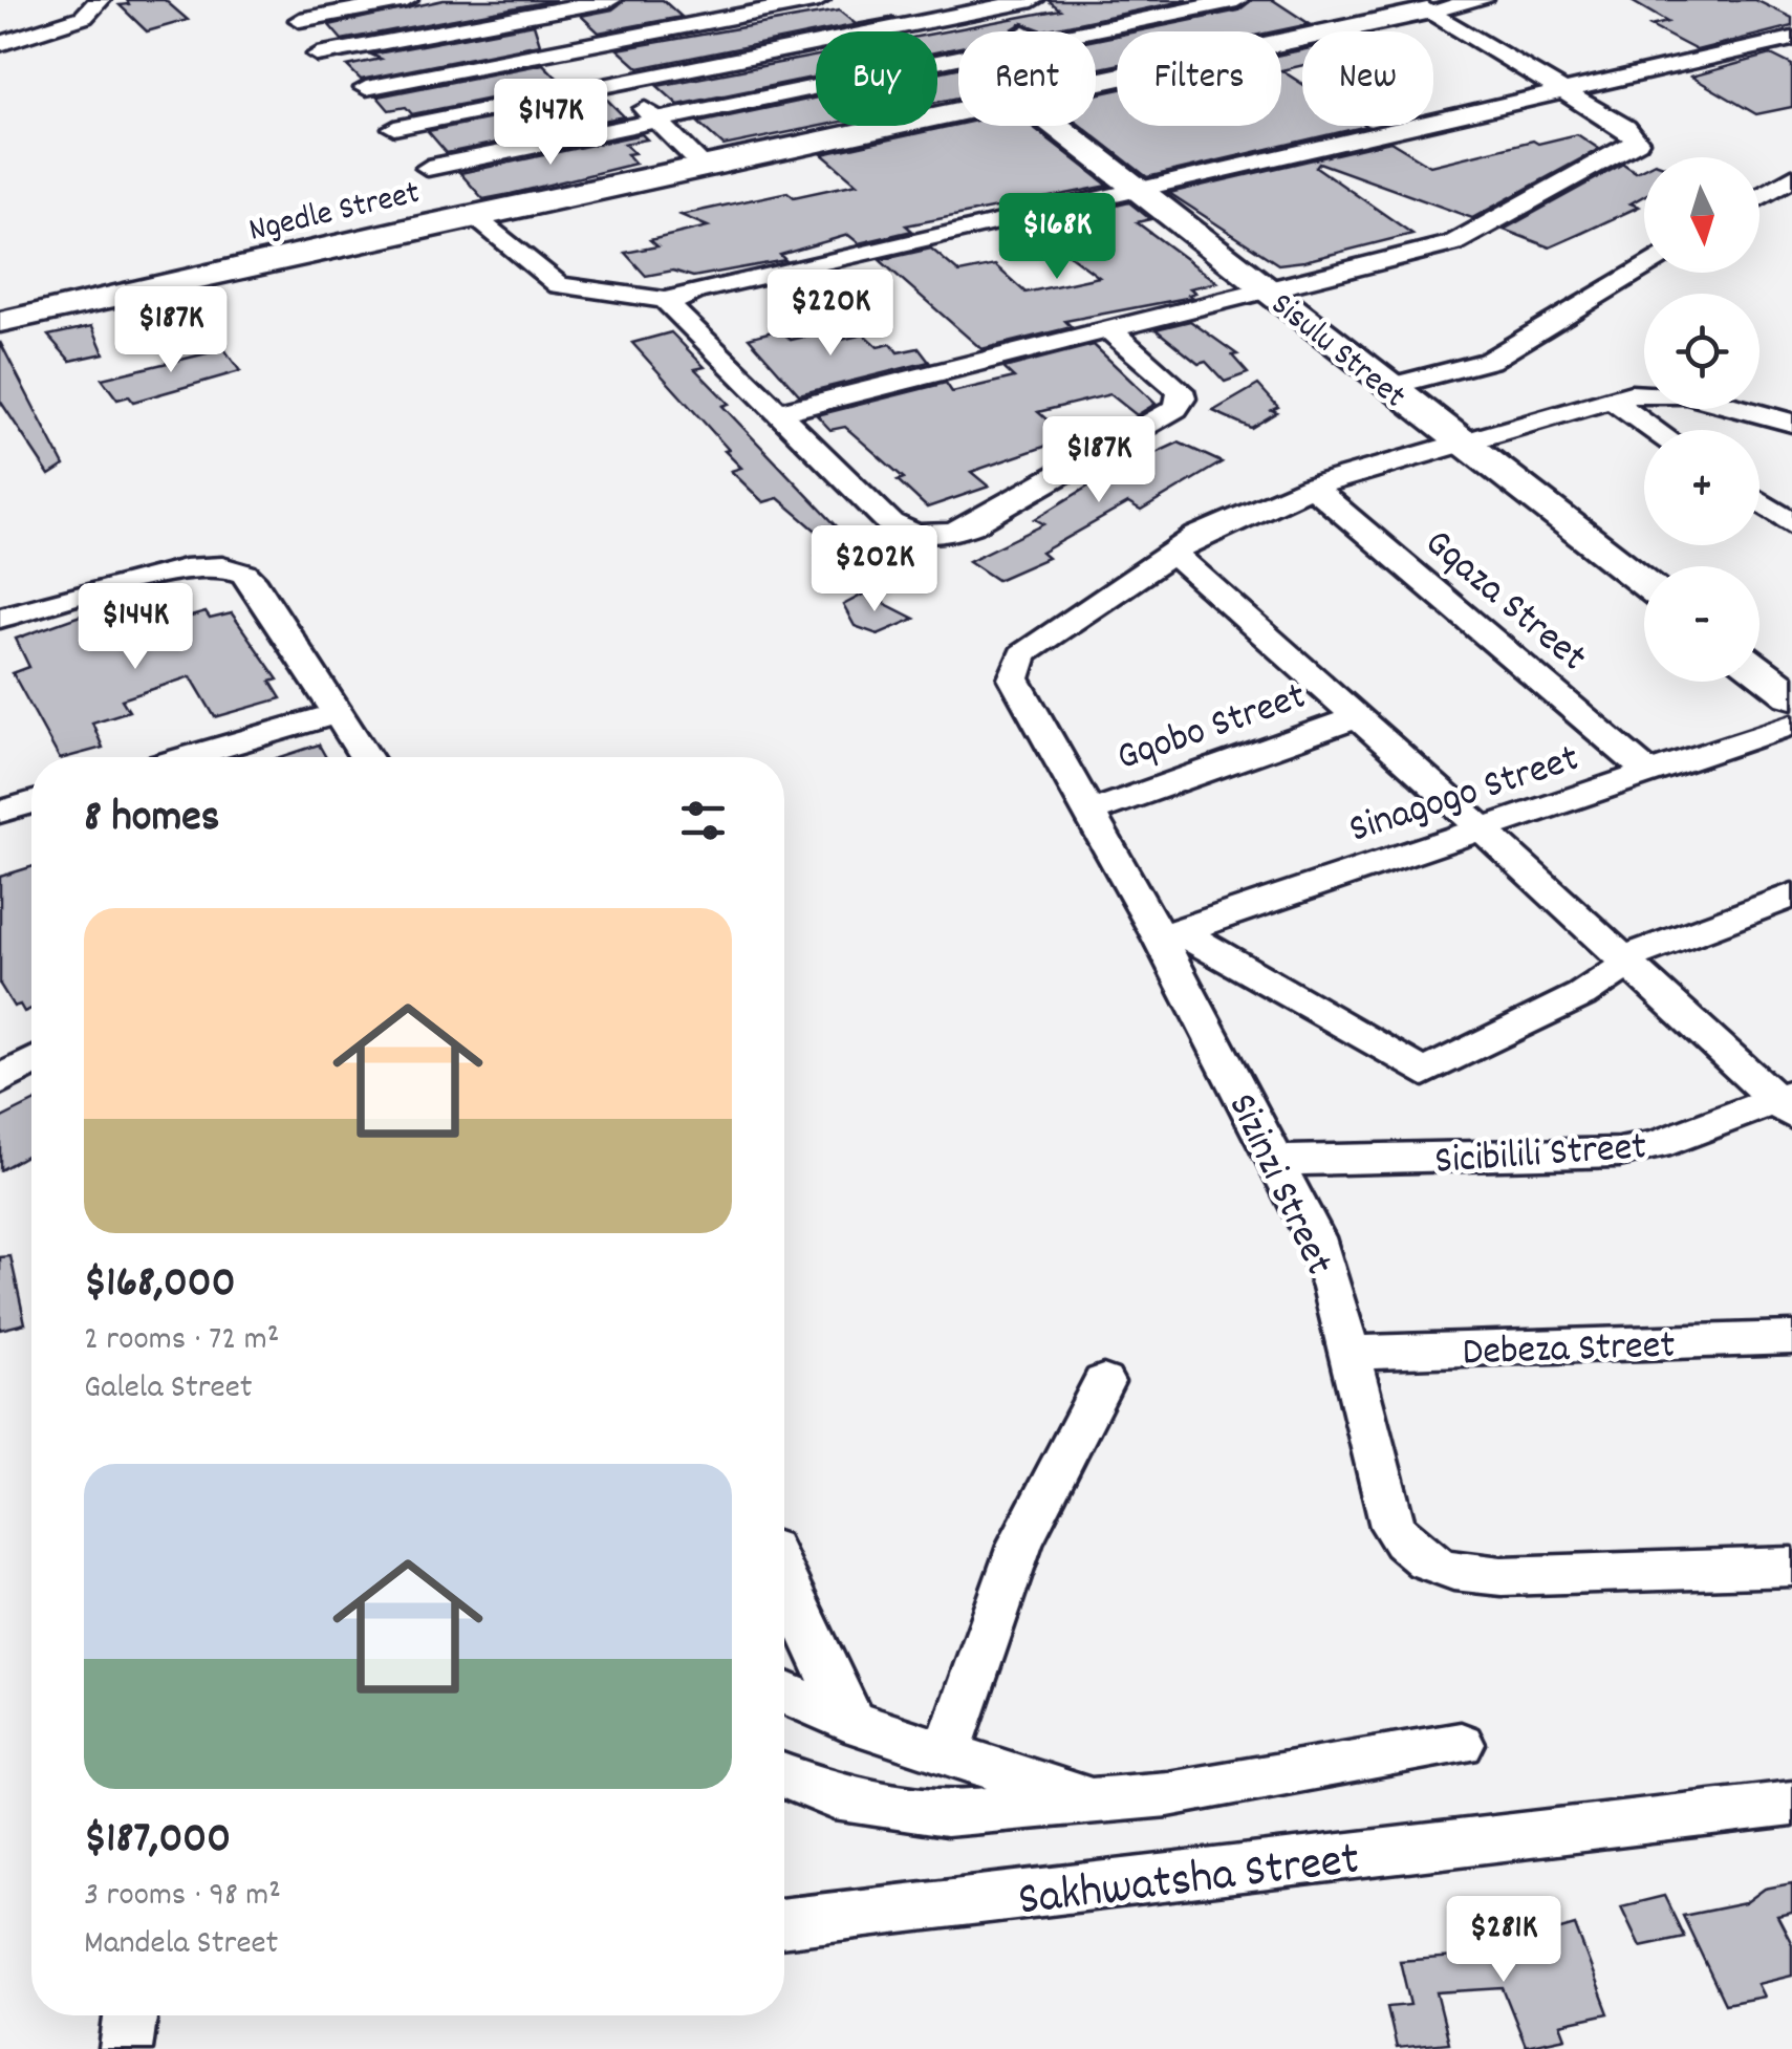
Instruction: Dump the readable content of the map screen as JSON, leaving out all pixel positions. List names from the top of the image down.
{
  "streets": {
    "street": [
      "Ngedle Street",
      "Sisulu Street",
      "Gqaza Street",
      "Gqobo Street",
      "Sinagogo Street",
      "Sicibilili Street",
      "Sizinzi Street",
      "Debeza Street",
      "Sakhwatsha Street"
    ]
  },
  "crossings": [
    ["Sisulu Street", "Sizinzi Street"],
    ["Gqaza Street", "Sinagogo Street"],
    ["Gqaza Street", "Sizinzi Street"],
    ["Gqobo Street", "Sizinzi Street"],
    ["Sinagogo Street", "Sizinzi Street"],
    ["Sicibilili Street", "Sizinzi Street"],
    ["Sizinzi Street", "Debeza Street"]
  ],
  "north": "bottom",
  "page": {
    "chip": [
      "Buy",
      "Rent",
      "Filters",
      "New"
    ],
    "price": [
      "$147K",
      "$168K",
      "$220K",
      "$187K",
      "$187K",
      "$202K",
      "$144K",
      "$281K"
    ],
    "map_buttons": ["+", "−"],
    "heading": "8 homes",
    "list": [
      {
        "name": "$168,000",
        "note": "2 rooms · 72 m² · Galela Street"
      },
      {
        "name": "$187,000",
        "note": "3 rooms · 98 m² · Mandela Street"
      }
    ]
  }
}
